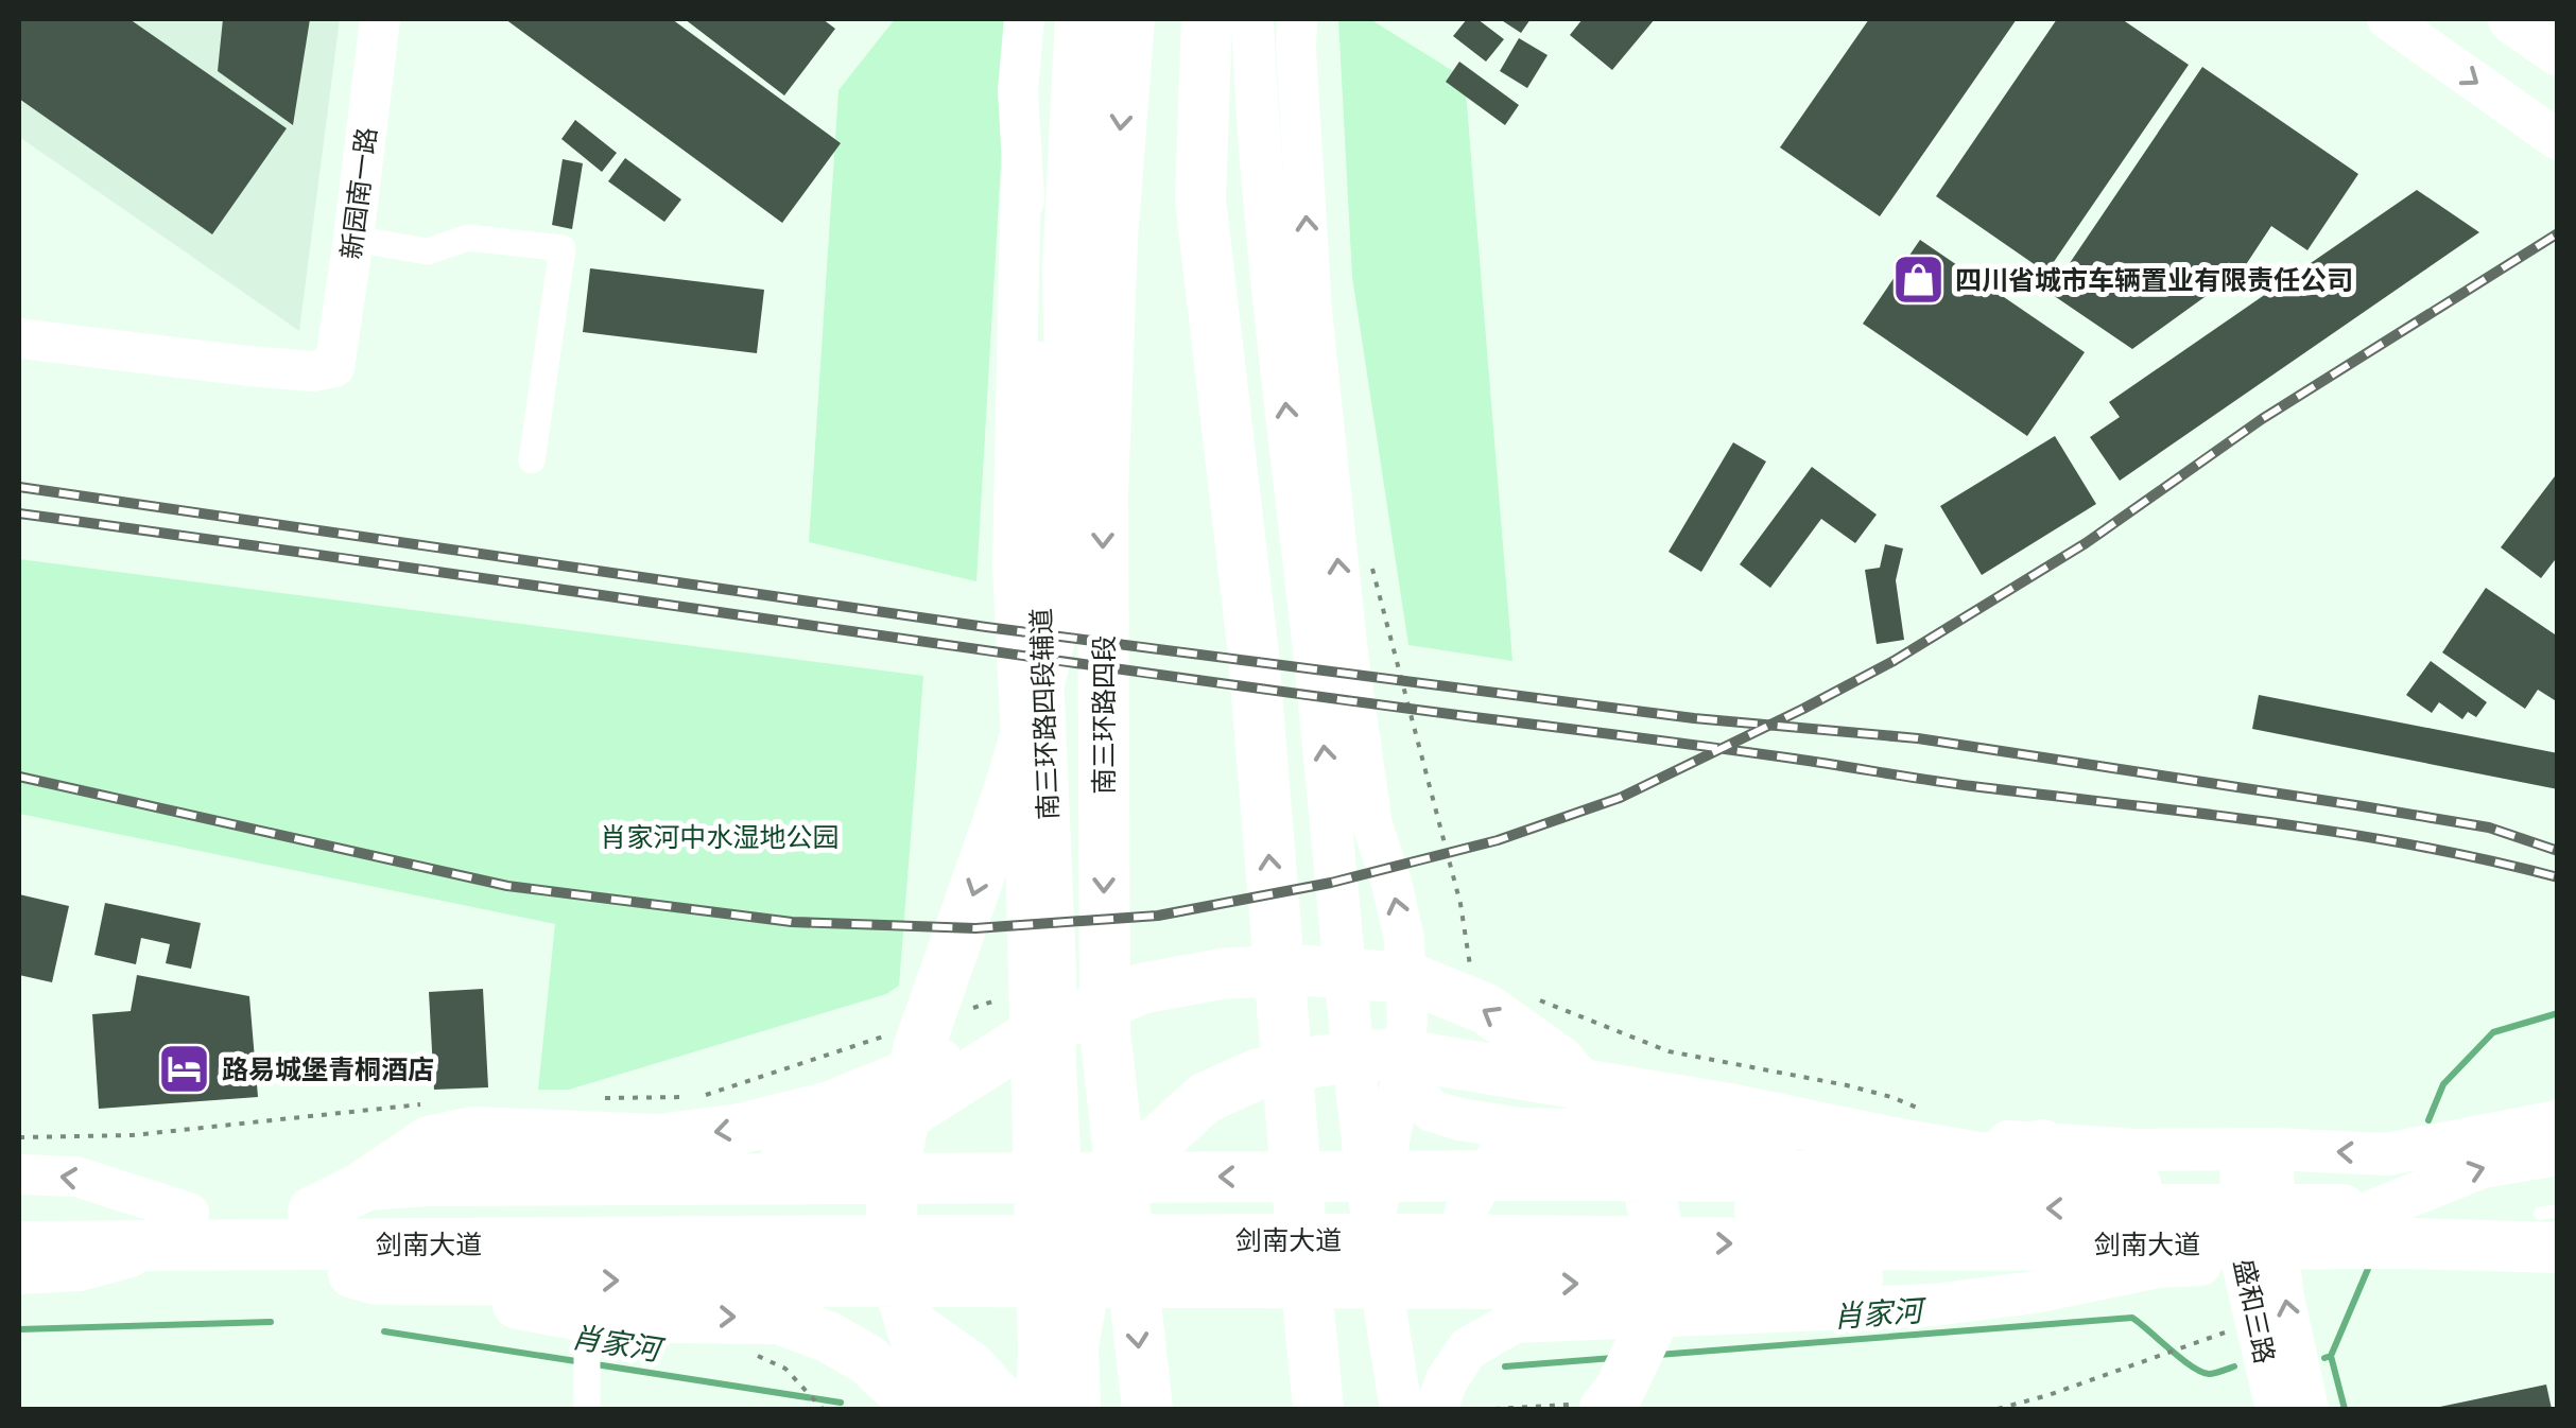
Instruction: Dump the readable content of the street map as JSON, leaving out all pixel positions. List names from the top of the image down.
{
  "streets": {
    "highway": ["南三环路四段", "剑南大道"],
    "main road": ["新园南一路", "南三环路四段辅道", "盛和三路"]
  },
  "crossings": [
    ["剑南大道", "盛和三路"]
  ],
  "water": ["肖家河"],
  "parks": ["肖家河中水湿地公园"],
  "places": {
    "shop": ["四川省城市车辆置业有限责任公司"],
    "hotel": ["路易城堡青桐酒店"]
  }
}
